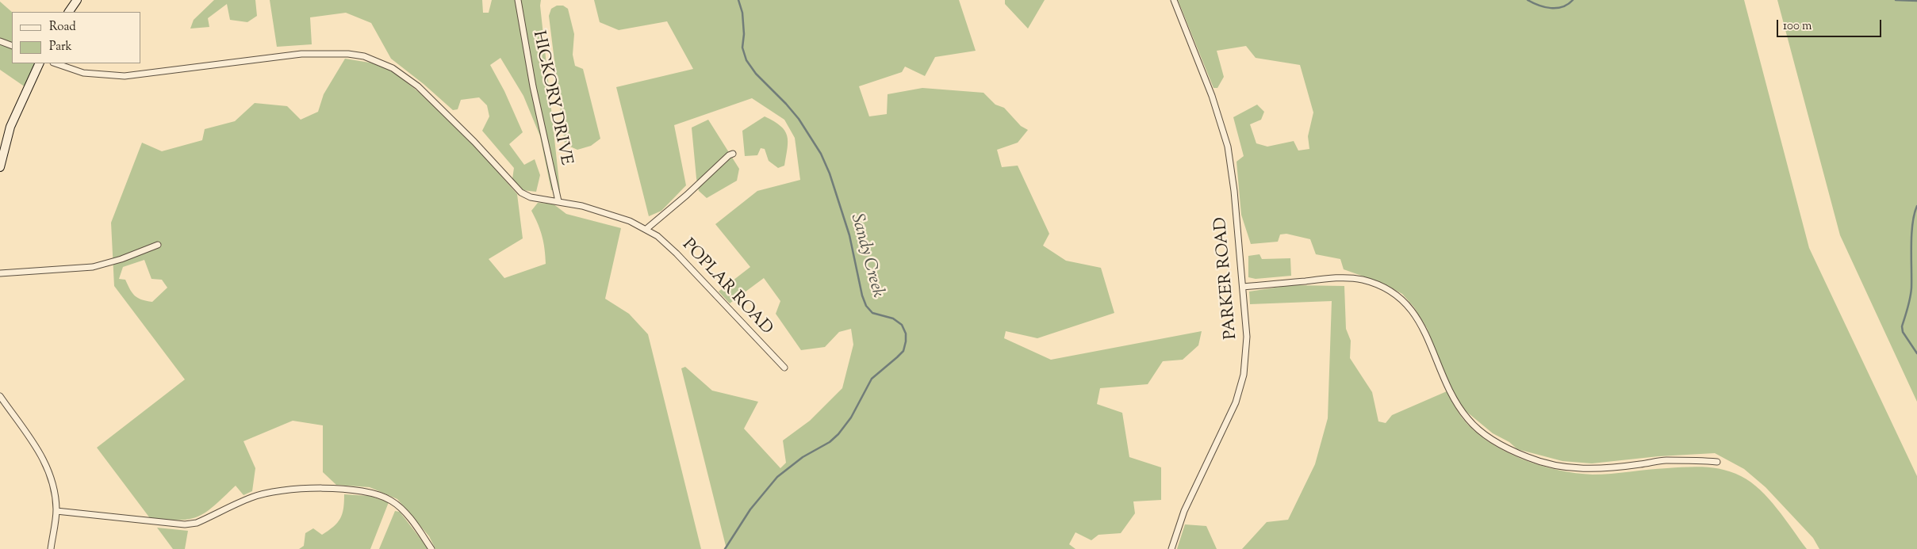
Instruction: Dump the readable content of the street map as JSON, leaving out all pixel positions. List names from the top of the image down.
{
  "streets": {
    "street": ["HICKORY DRIVE", "PARKER ROAD", "POPLAR ROAD"]
  },
  "crossings": [
    ["HICKORY DRIVE", "POPLAR ROAD"]
  ],
  "water": ["Sandy Creek"],
  "legend": ["Road", "Park"],
  "scale_bar": "100 m"
}
